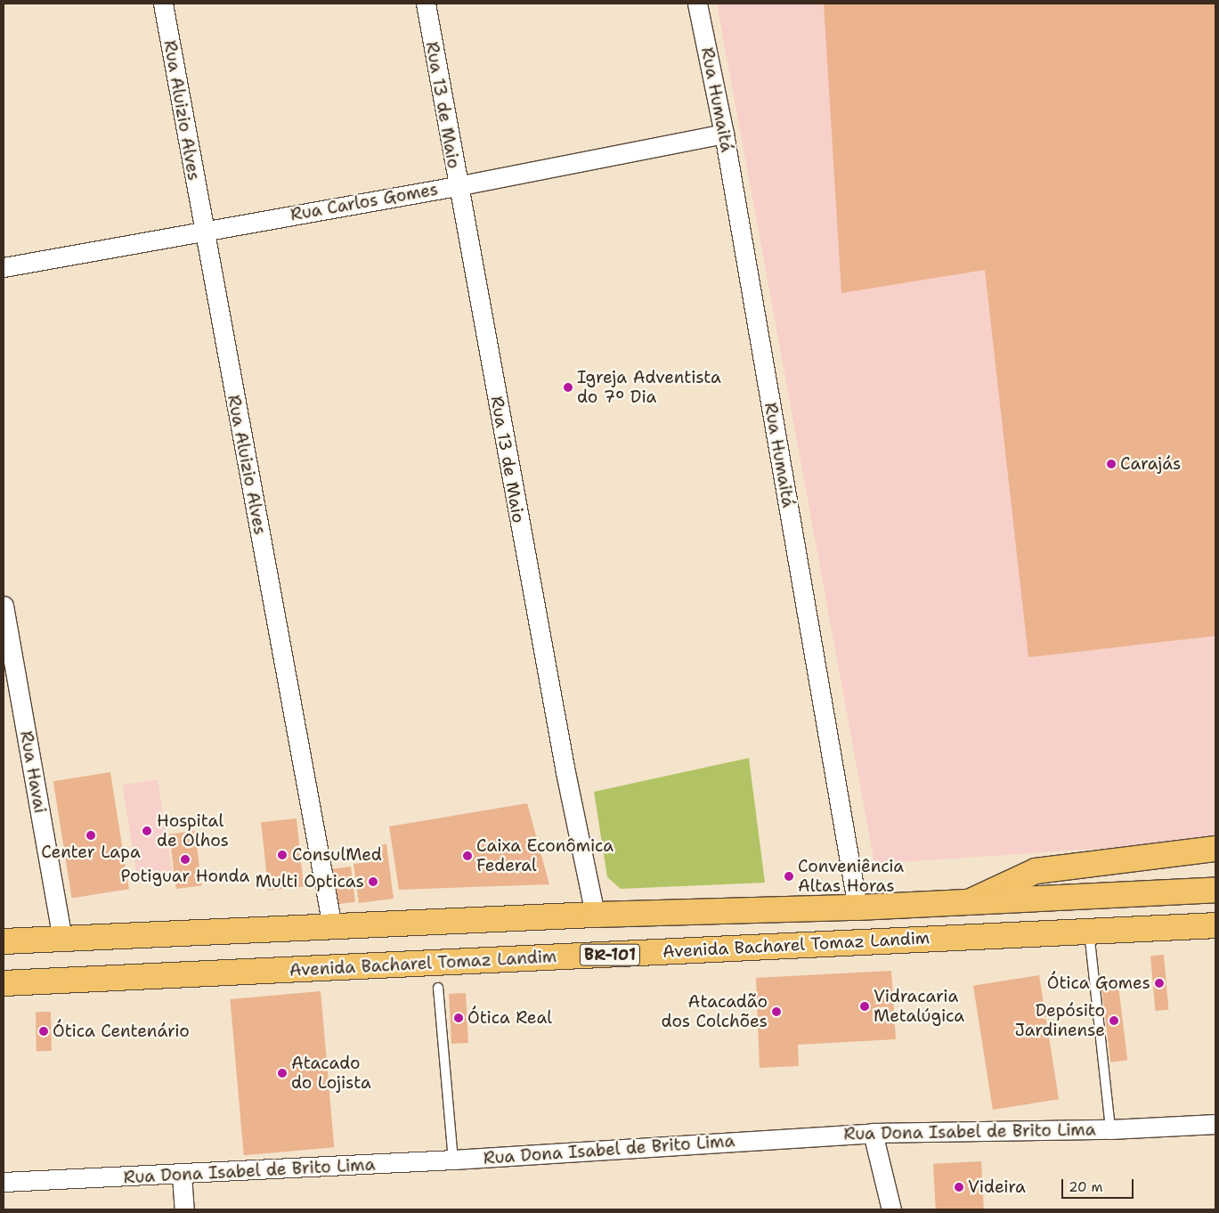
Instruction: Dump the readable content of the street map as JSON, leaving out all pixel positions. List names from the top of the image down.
{
  "streets": {
    "main road": ["Avenida Bacharel Tomaz Landim", "BR-101"],
    "street": [
      "Rua Humaitá",
      "Rua 13 de Maio",
      "Rua Aluizio Alves",
      "Rua Carlos Gomes",
      "Rua Havai",
      "Rua Dona Isabel de Brito Lima"
    ]
  },
  "crossings": [
    ["Rua Humaitá", "Rua Carlos Gomes"],
    ["Rua Humaitá", "Avenida Bacharel Tomaz Landim"],
    ["Rua 13 de Maio", "Rua Carlos Gomes"],
    ["Rua 13 de Maio", "Avenida Bacharel Tomaz Landim"],
    ["Rua Aluizio Alves", "Rua Carlos Gomes"],
    ["Rua Aluizio Alves", "Avenida Bacharel Tomaz Landim"],
    ["Rua Havai", "Avenida Bacharel Tomaz Landim"]
  ],
  "places": [
    "Igreja Adventista do 7º Dia",
    "Carajás",
    "Hospital de Olhos",
    "Center Lapa",
    "ConsulMed",
    "Caixa Econômica Federal",
    "Potiguar Honda",
    "Conveniência Altas Horas",
    "Multi Opticas",
    "Ótica Gomes",
    "Vidracaria Metalúgica",
    "Atacadão dos Colchões",
    "Ótica Real",
    "Depósito Jardinense",
    "Ótica Centenário",
    "Atacado do Lojista",
    "Videira"
  ],
  "scale_bar": "20 m"
}
